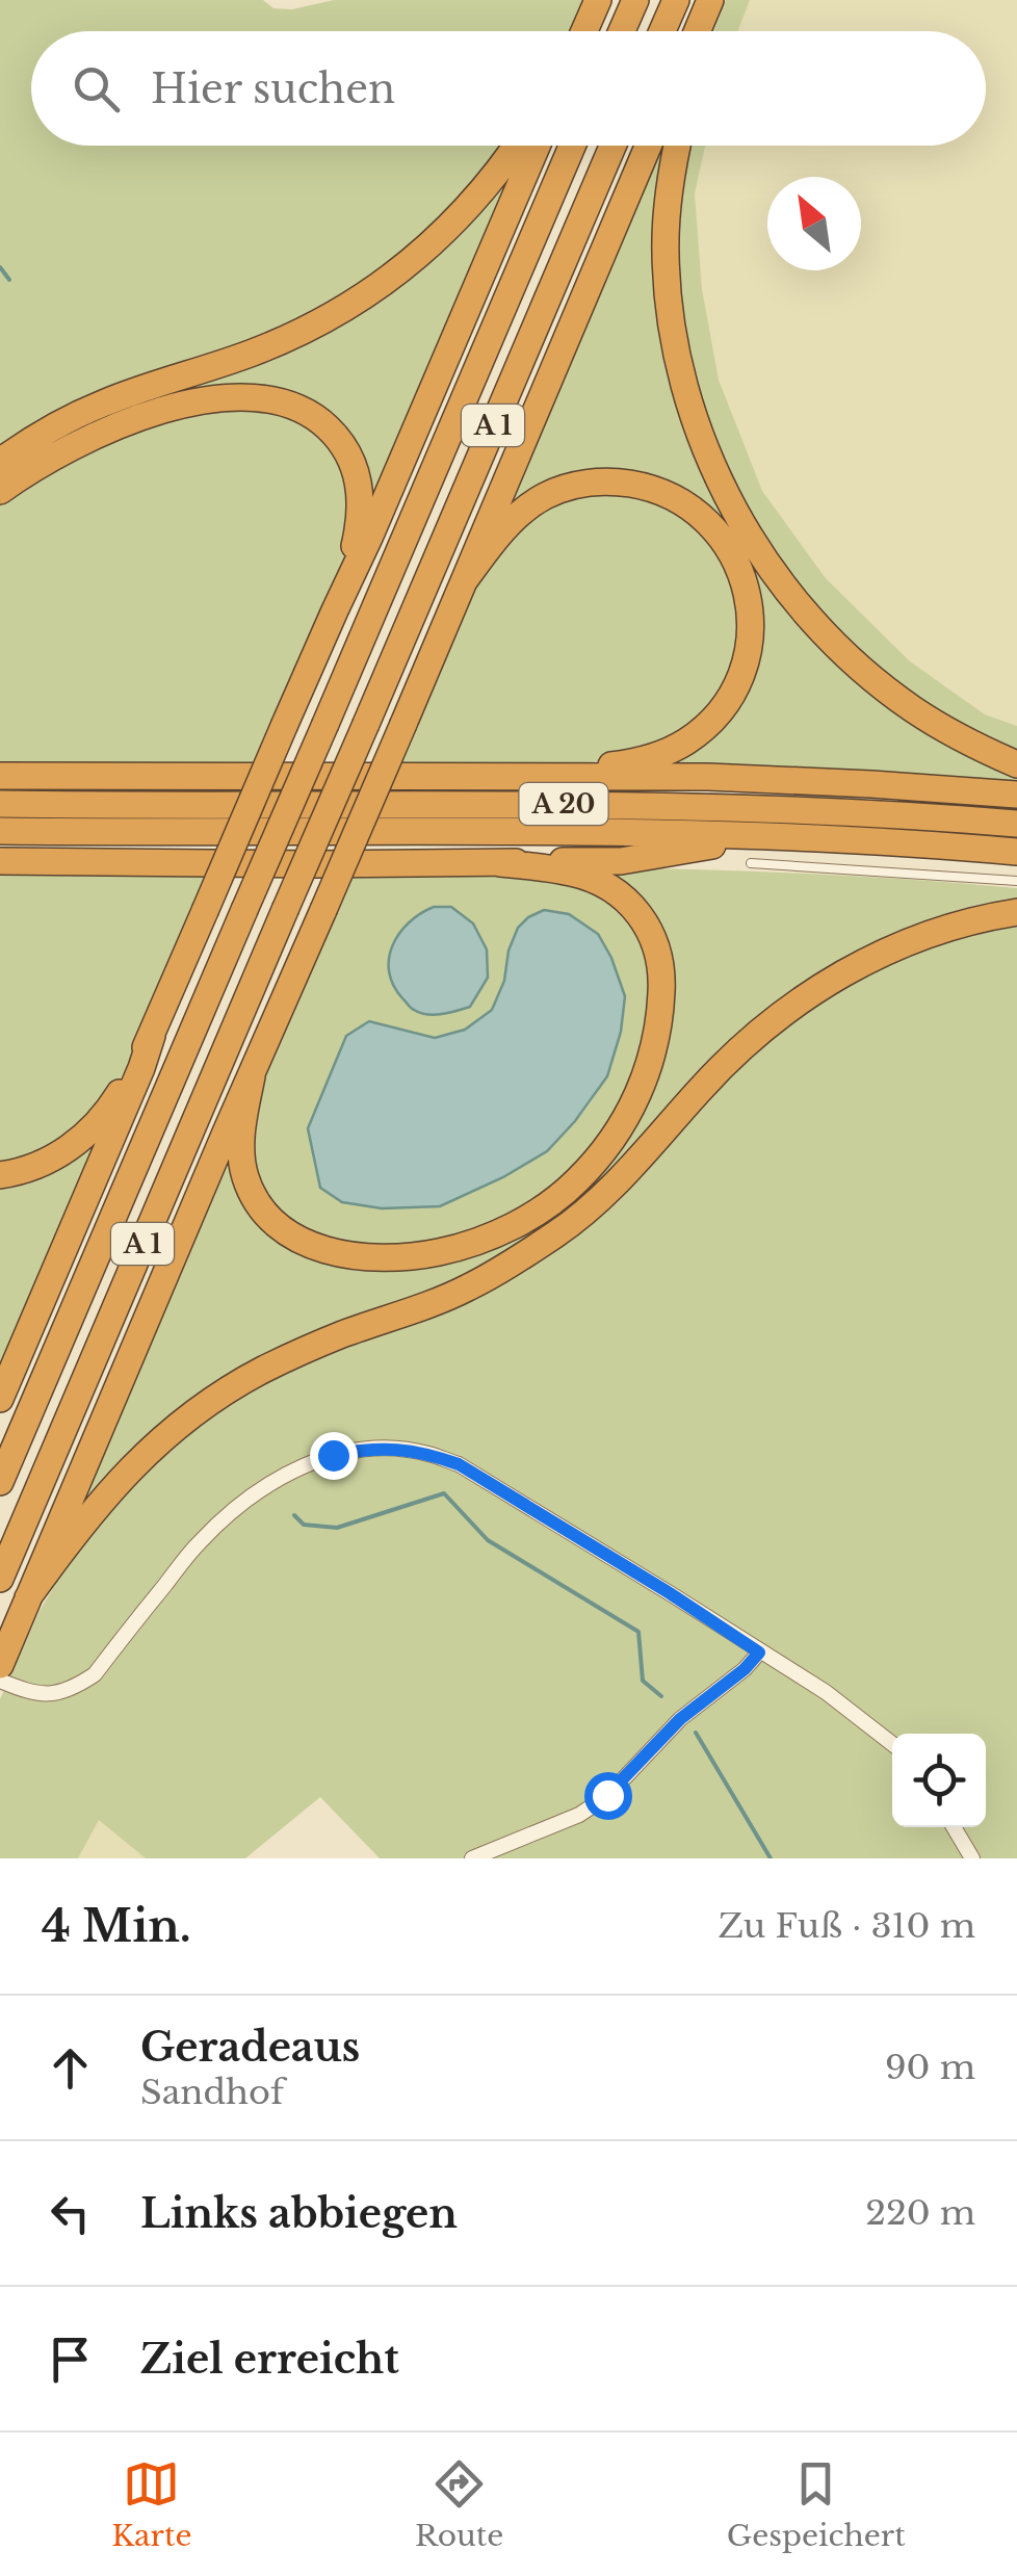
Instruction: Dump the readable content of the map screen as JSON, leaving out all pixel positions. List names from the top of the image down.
{
  "streets": {
    "highway": ["A 1", "A 20"]
  },
  "north": "top left",
  "page": {
    "search": "Hier suchen",
    "heading": ["4 Min.", "Zu Fuß · 310 m"],
    "list": [
      ["Geradeaus", "Sandhof", "90 m"],
      ["Links abbiegen", "220 m"],
      "Ziel erreicht"
    ],
    "nav": ["Karte", "Route", "Gespeichert"]
  }
}
